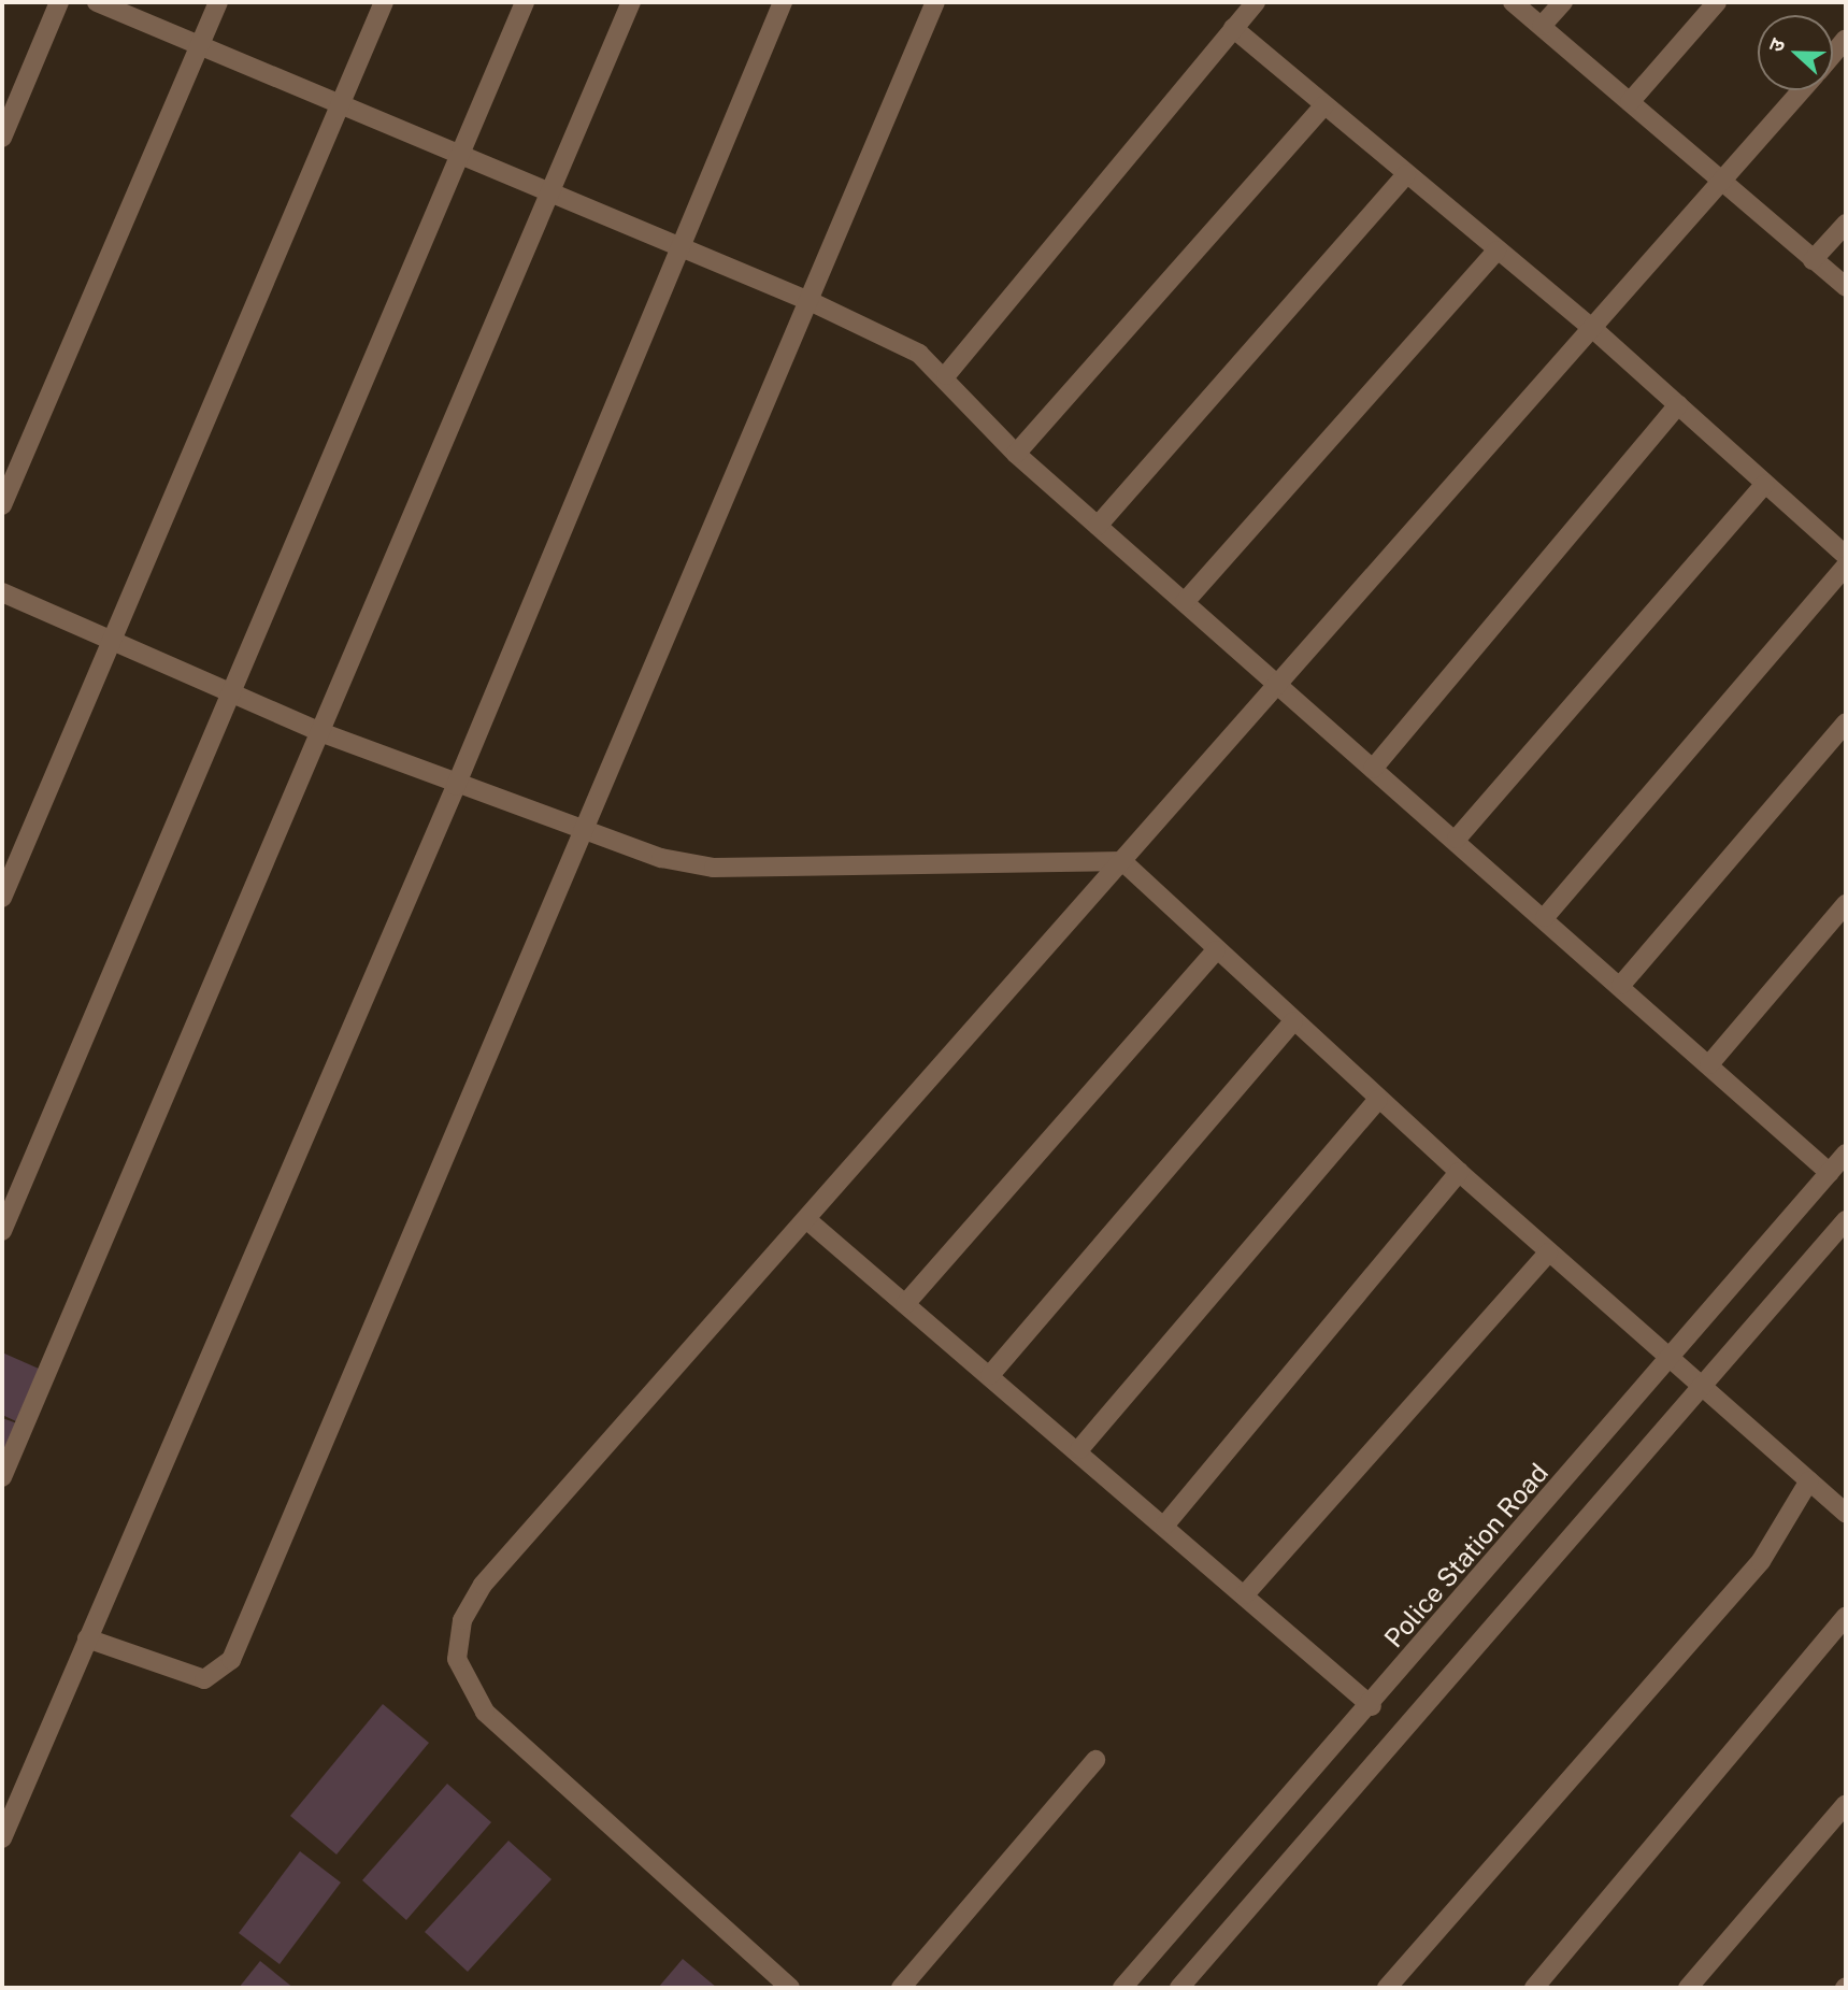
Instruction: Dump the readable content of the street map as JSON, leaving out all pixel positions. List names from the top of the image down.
{
  "streets": {
    "street": ["Police Station Road"]
  },
  "north": "left"
}
